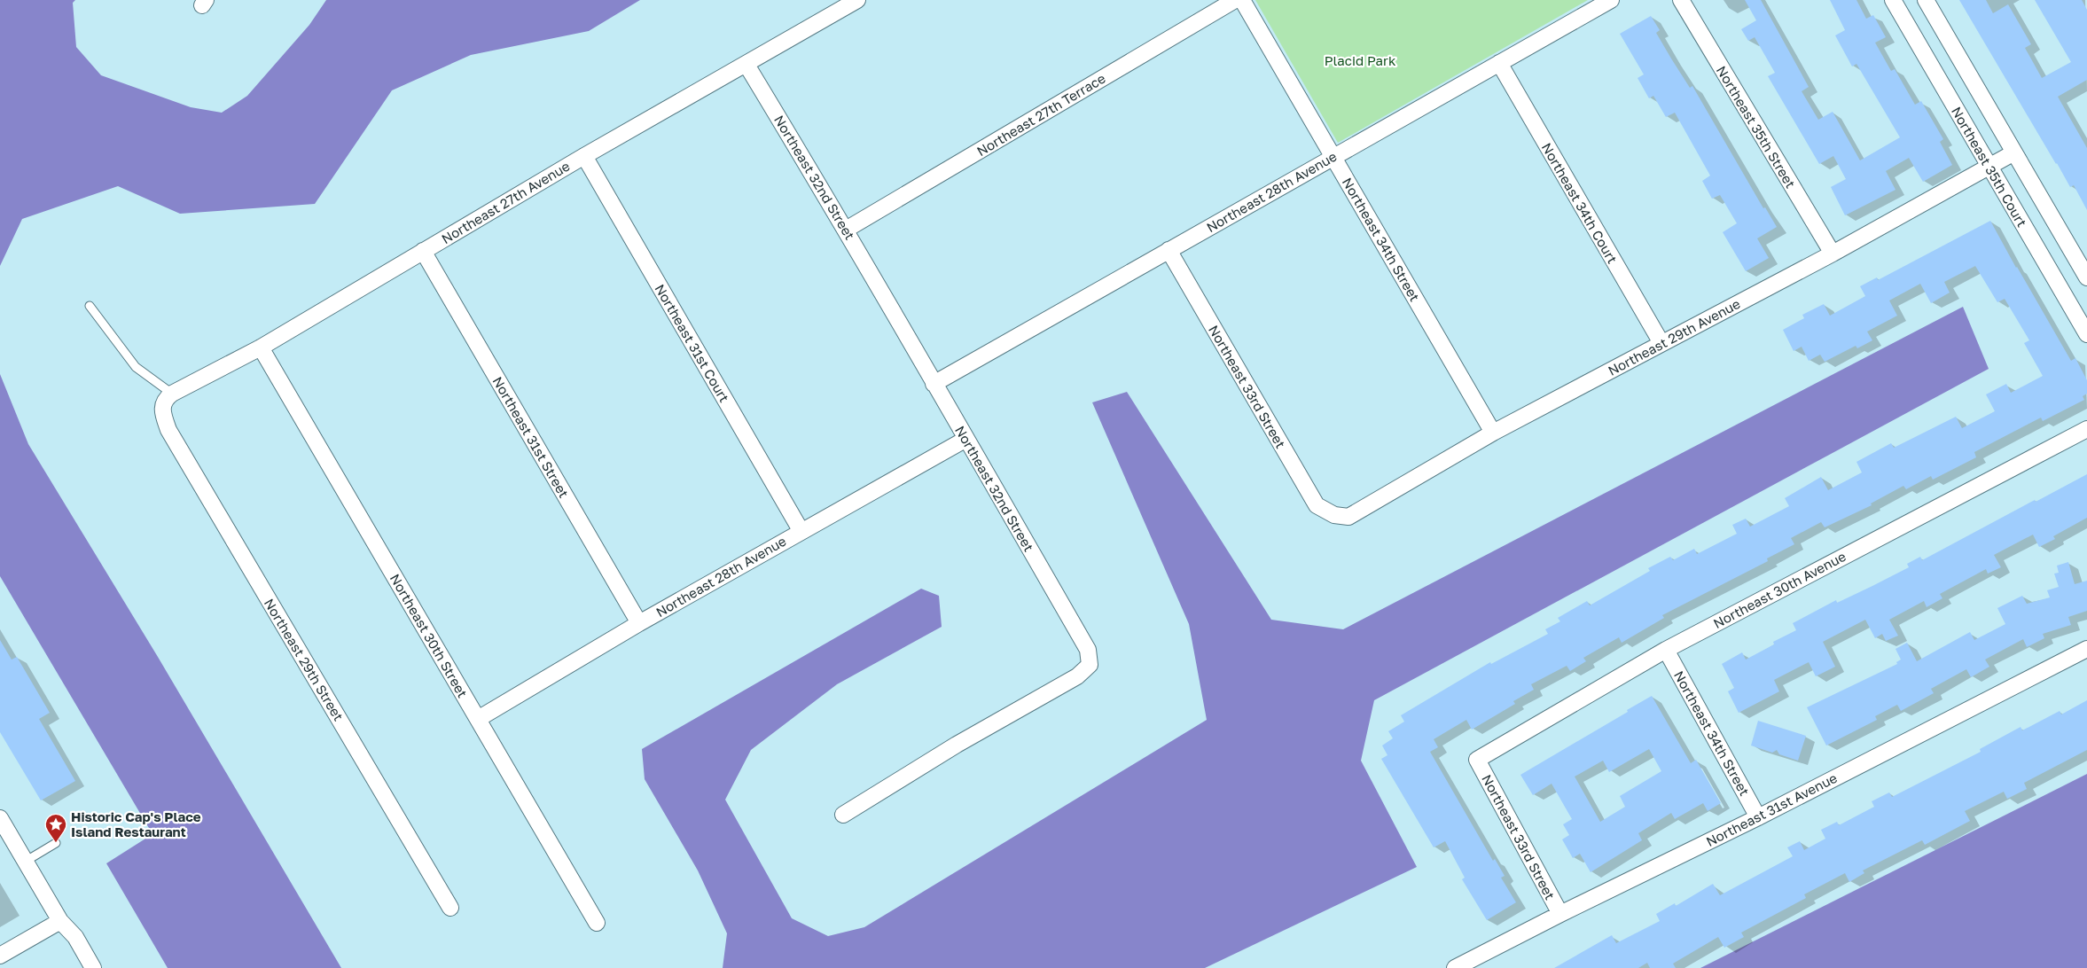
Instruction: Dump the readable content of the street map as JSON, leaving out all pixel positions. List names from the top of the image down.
{
  "streets": {
    "street": [
      "Northeast 27th Terrace",
      "Northeast 35th Street",
      "Northeast 35th Court",
      "Northeast 32nd Street",
      "Northeast 28th Avenue",
      "Northeast 27th Avenue",
      "Northeast 34th Court",
      "Northeast 34th Street",
      "Northeast 29th Avenue",
      "Northeast 31st Court",
      "Northeast 33rd Street",
      "Northeast 31st Street",
      "Northeast 30th Avenue",
      "Northeast 30th Street",
      "Northeast 29th Street",
      "Northeast 31st Avenue"
    ]
  },
  "crossings": [
    ["Northeast 27th Terrace", "Northeast 32nd Street"],
    ["Northeast 35th Street", "Northeast 29th Avenue"],
    ["Northeast 35th Court", "Northeast 29th Avenue"],
    ["Northeast 32nd Street", "Northeast 28th Avenue"],
    ["Northeast 32nd Street", "Northeast 27th Avenue"],
    ["Northeast 28th Avenue", "Northeast 34th Court"],
    ["Northeast 28th Avenue", "Northeast 34th Street"],
    ["Northeast 28th Avenue", "Northeast 31st Court"],
    ["Northeast 28th Avenue", "Northeast 33rd Street"],
    ["Northeast 28th Avenue", "Northeast 31st Street"],
    ["Northeast 28th Avenue", "Northeast 30th Street"],
    ["Northeast 27th Avenue", "Northeast 31st Court"],
    ["Northeast 27th Avenue", "Northeast 31st Street"],
    ["Northeast 27th Avenue", "Northeast 30th Street"],
    ["Northeast 27th Avenue", "Northeast 29th Street"],
    ["Northeast 34th Court", "Northeast 29th Avenue"],
    ["Northeast 34th Street", "Northeast 29th Avenue"],
    ["Northeast 34th Street", "Northeast 30th Avenue"],
    ["Northeast 34th Street", "Northeast 31st Avenue"],
    ["Northeast 29th Avenue", "Northeast 33rd Street"],
    ["Northeast 33rd Street", "Northeast 30th Avenue"],
    ["Northeast 33rd Street", "Northeast 31st Avenue"]
  ],
  "parks": ["Placid Park"],
  "places": {
    "place": ["Historic Cap's Place Island Restaurant"]
  }
}
